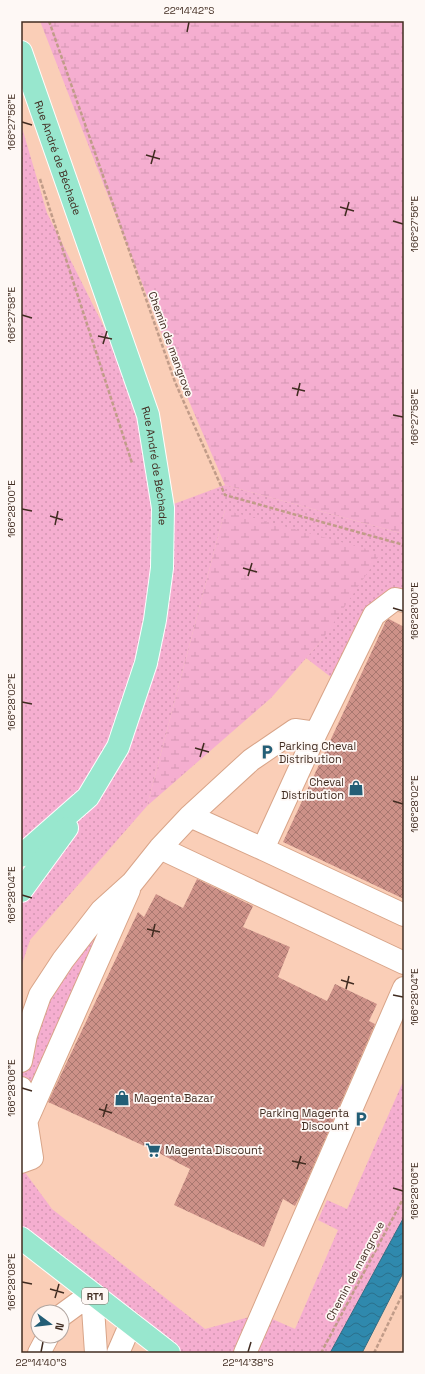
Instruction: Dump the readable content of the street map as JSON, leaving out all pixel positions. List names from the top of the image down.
{
  "streets": {
    "main road": ["Rue André de Béchade", "RT1"],
    "path": ["Chemin de mangrove"]
  },
  "places": {
    "parking": ["Parking Cheval Distribution", "Parking Magenta Discount"],
    "shop": ["Cheval Distribution", "Magenta Bazar"],
    "supermarket": ["Magenta Discount"]
  },
  "north": "right",
  "coordinates": [
    "22°14'42\"S",
    "166°27'56\"E",
    "166°27'58\"E",
    "166°28'00\"E",
    "166°28'02\"E",
    "166°28'04\"E",
    "166°28'06\"E",
    "166°28'08\"E",
    "22°14'40\"S",
    "22°14'38\"S"
  ]
}
